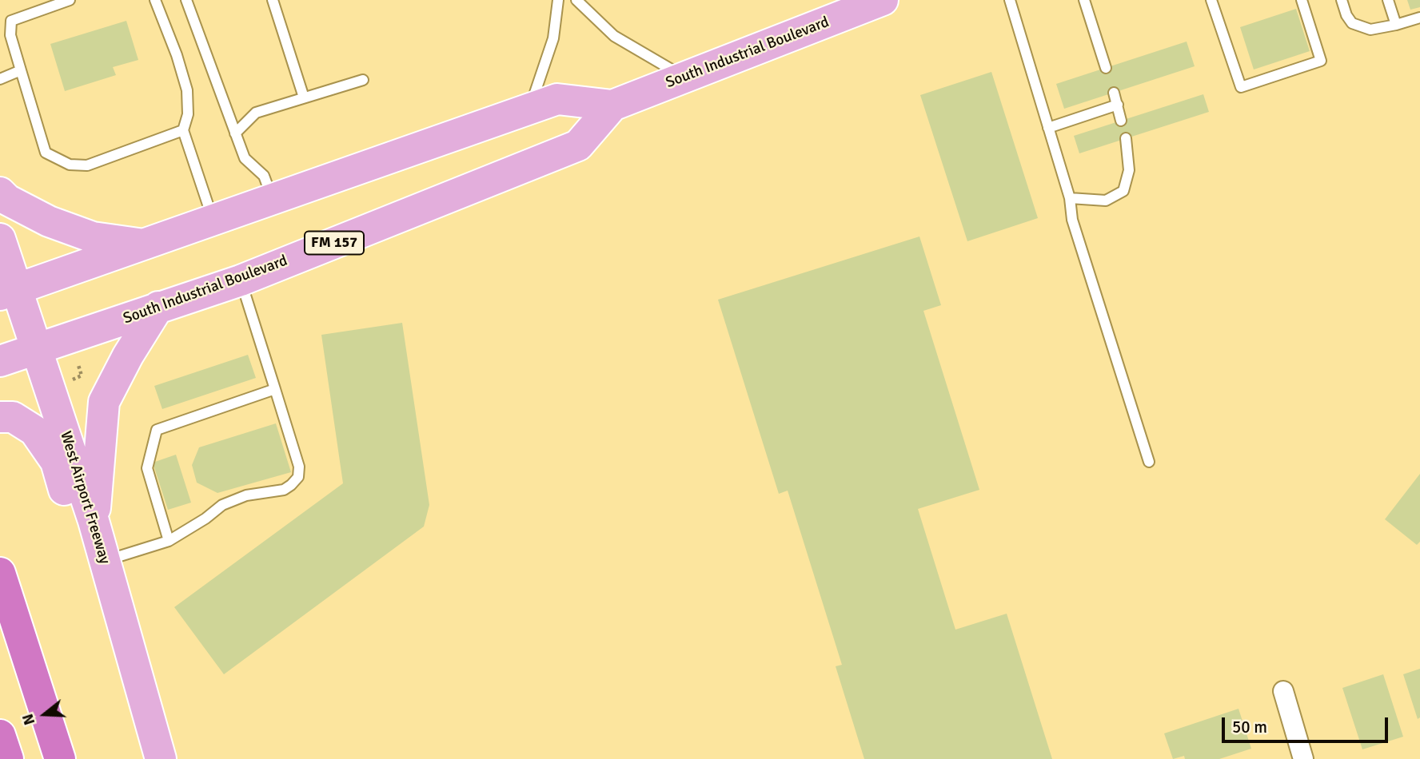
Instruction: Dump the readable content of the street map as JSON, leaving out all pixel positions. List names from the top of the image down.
{
  "streets": {
    "main road": ["South Industrial Boulevard", "FM 157", "West Airport Freeway"]
  },
  "crossings": [
    ["South Industrial Boulevard", "West Airport Freeway"]
  ],
  "scale_bar": "50 m",
  "north": "left"
}
